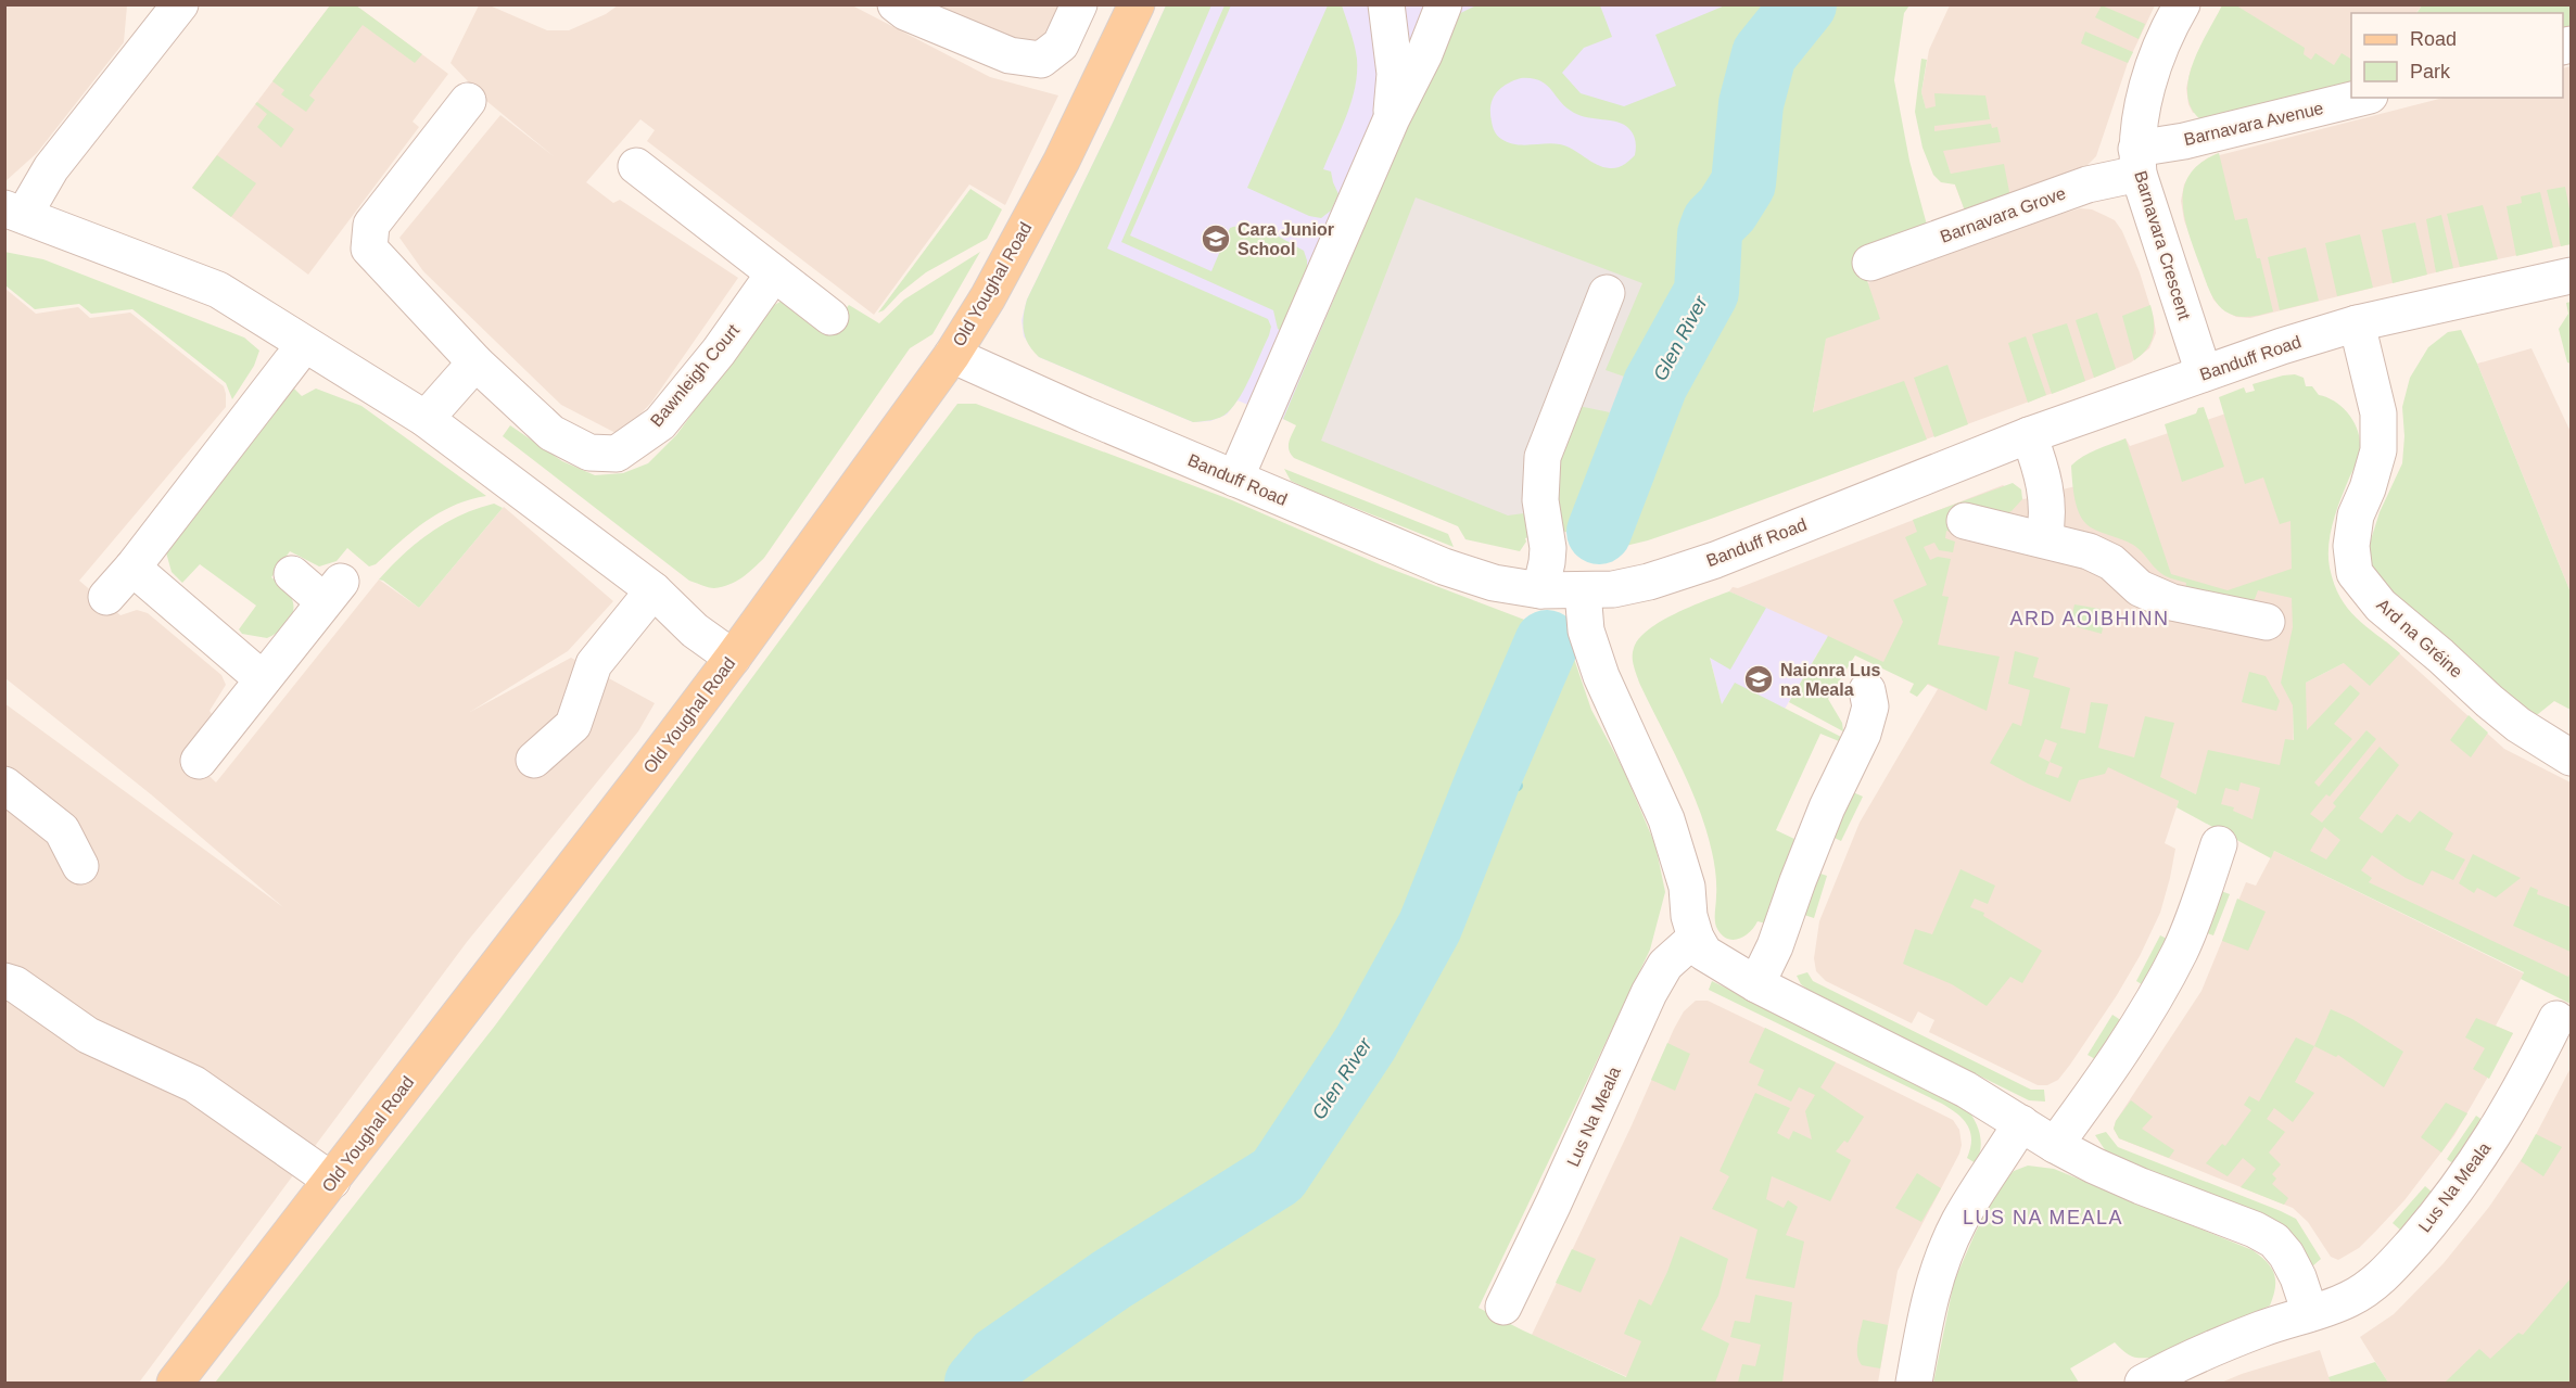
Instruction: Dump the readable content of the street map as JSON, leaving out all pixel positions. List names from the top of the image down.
{
  "streets": {
    "main road": ["Old Youghal Road"],
    "street": [
      "Barnavara Avenue",
      "Barnavara Grove",
      "Barnavara Crescent",
      "Banduff Road",
      "Bawnleigh Court",
      "Ard na Gréine",
      "Lus Na Meala"
    ]
  },
  "crossings": [
    ["Barnavara Avenue", "Barnavara Grove"],
    ["Barnavara Avenue", "Barnavara Crescent"],
    ["Barnavara Grove", "Barnavara Crescent"],
    ["Barnavara Crescent", "Banduff Road"],
    ["Old Youghal Road", "Banduff Road"],
    ["Banduff Road", "Ard na Gréine"]
  ],
  "districts": ["ARD AOIBHINN", "LUS NA MEALA"],
  "water": ["Glen River"],
  "places": {
    "school or university": ["Cara Junior School", "Naionra Lus na Meala"]
  },
  "legend": ["Road", "Park"]
}
